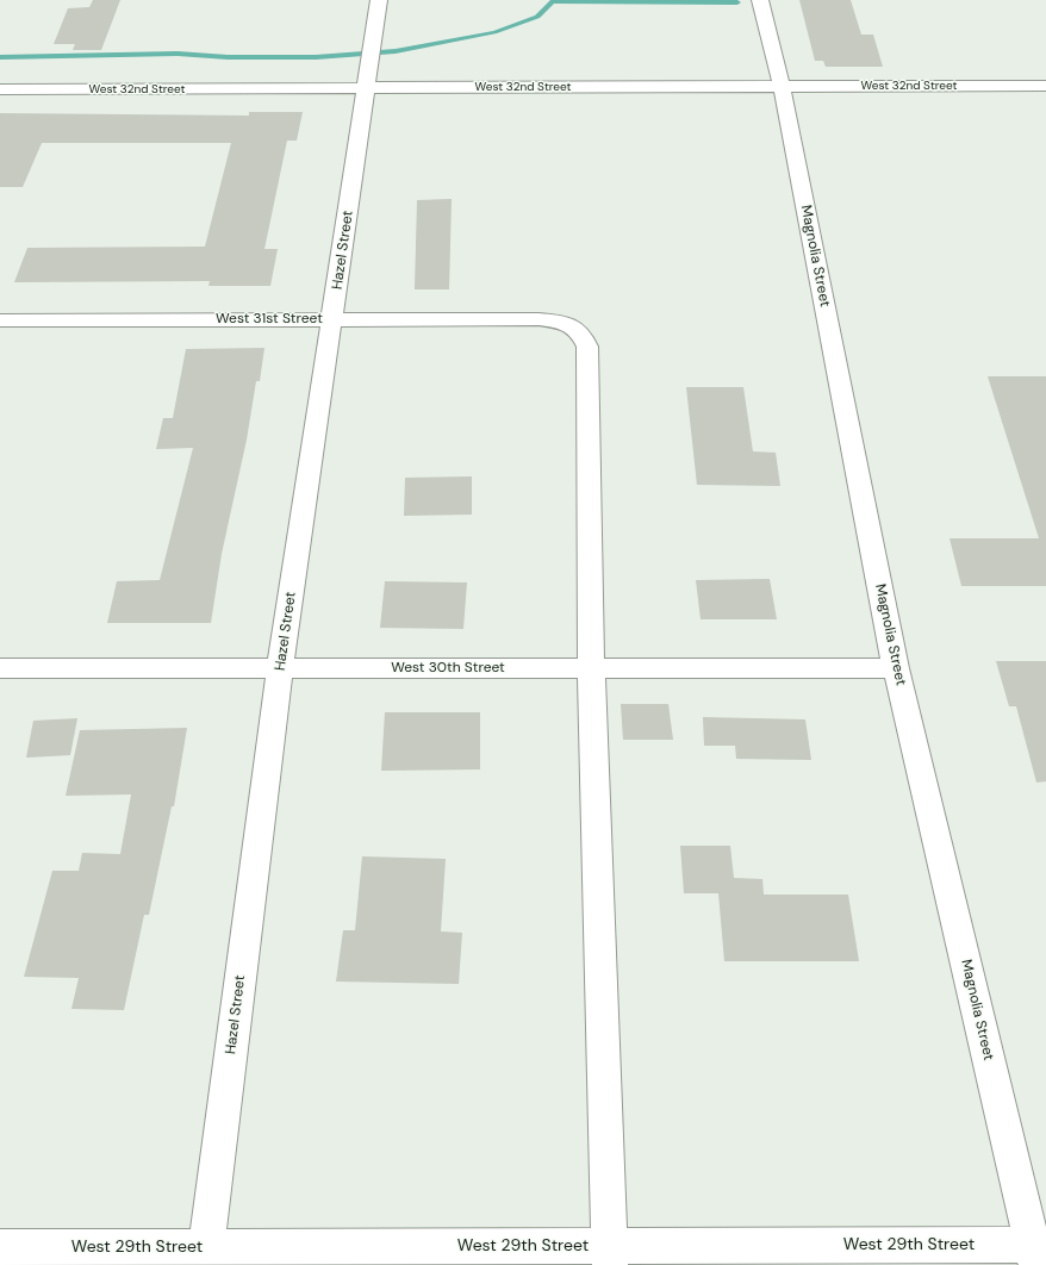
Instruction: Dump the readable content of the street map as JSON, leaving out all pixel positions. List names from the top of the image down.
{
  "streets": {
    "street": [
      "West 32nd Street",
      "Hazel Street",
      "Magnolia Street",
      "West 31st Street",
      "West 30th Street",
      "West 29th Street"
    ]
  },
  "crossings": [
    ["West 32nd Street", "Hazel Street"],
    ["West 32nd Street", "Magnolia Street"],
    ["Hazel Street", "West 31st Street"],
    ["Hazel Street", "West 30th Street"],
    ["Hazel Street", "West 29th Street"],
    ["Magnolia Street", "West 30th Street"],
    ["Magnolia Street", "West 29th Street"],
    ["West 31st Street", "West 30th Street"],
    ["West 31st Street", "West 29th Street"]
  ]
}
